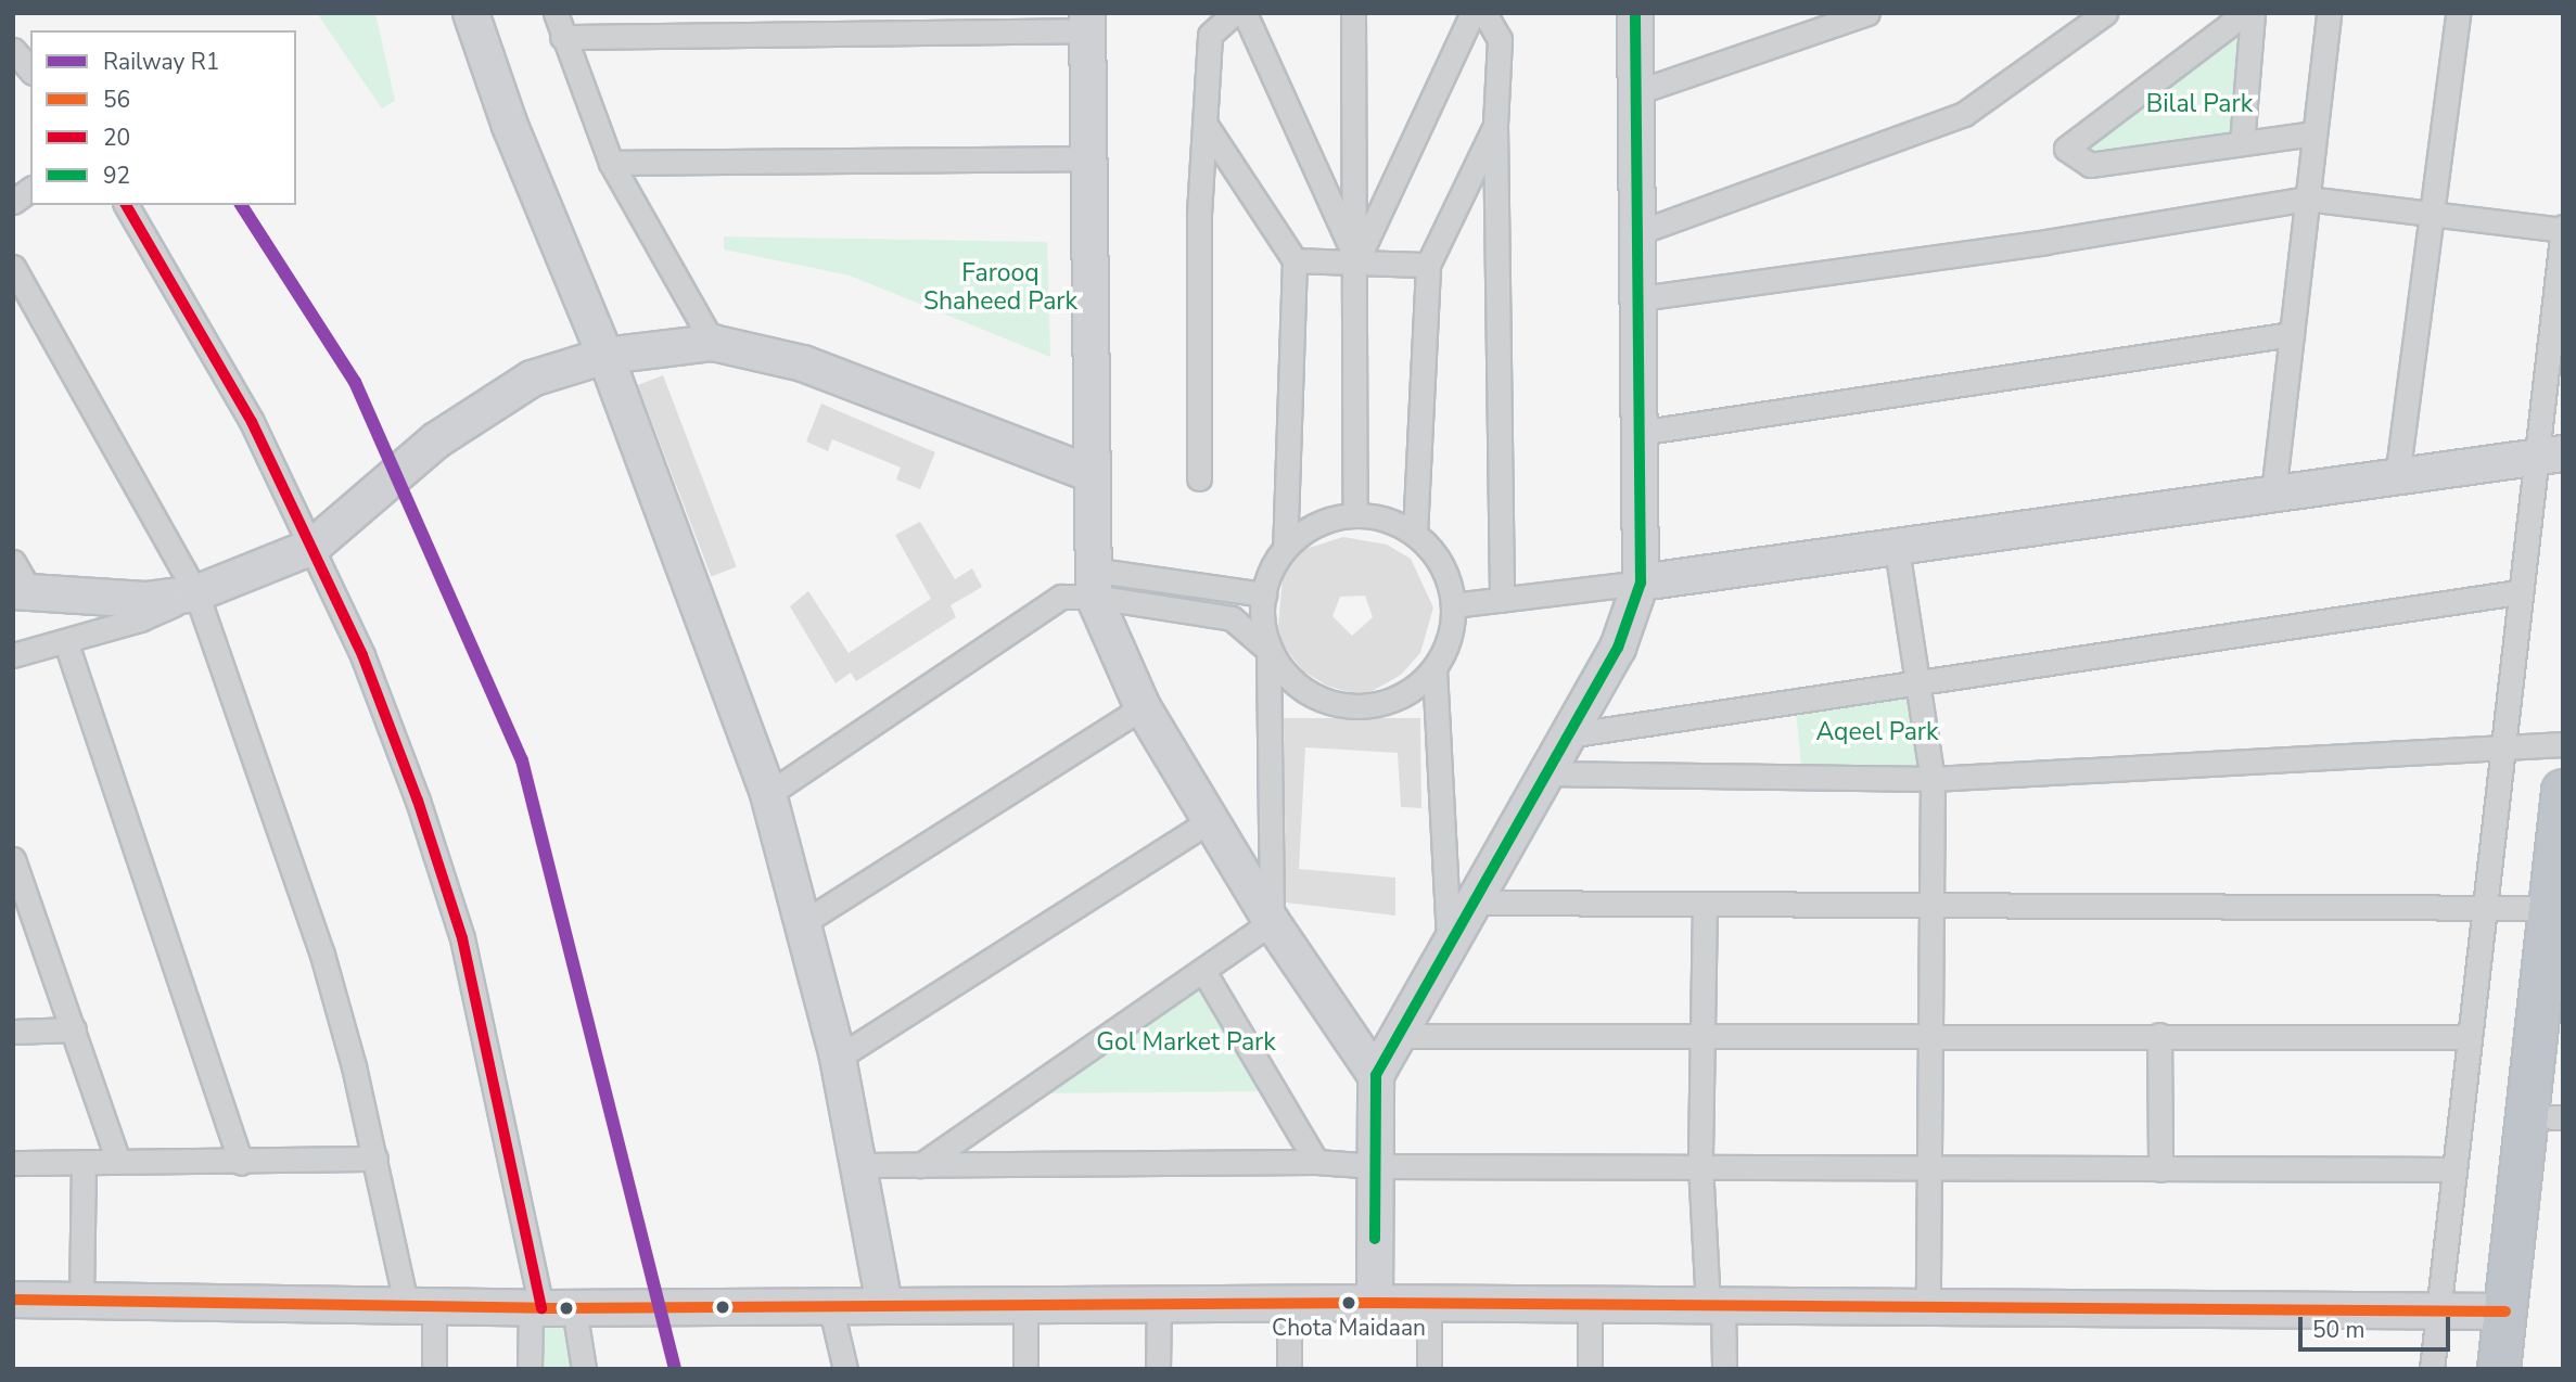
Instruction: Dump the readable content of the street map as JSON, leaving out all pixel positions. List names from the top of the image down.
{
  "parks": [
    "Bilal Park",
    "Farooq Shaheed Park",
    "Aqeel Park",
    "Gol Market Park"
  ],
  "places": ["Chota Maidaan"],
  "lines": [
    "transit line 92",
    "rail line R1",
    "transit line 20",
    "transit line 56"
  ],
  "legend": [
    "Railway R1",
    "56",
    "20",
    "92"
  ],
  "scale_bar": "50 m"
}
